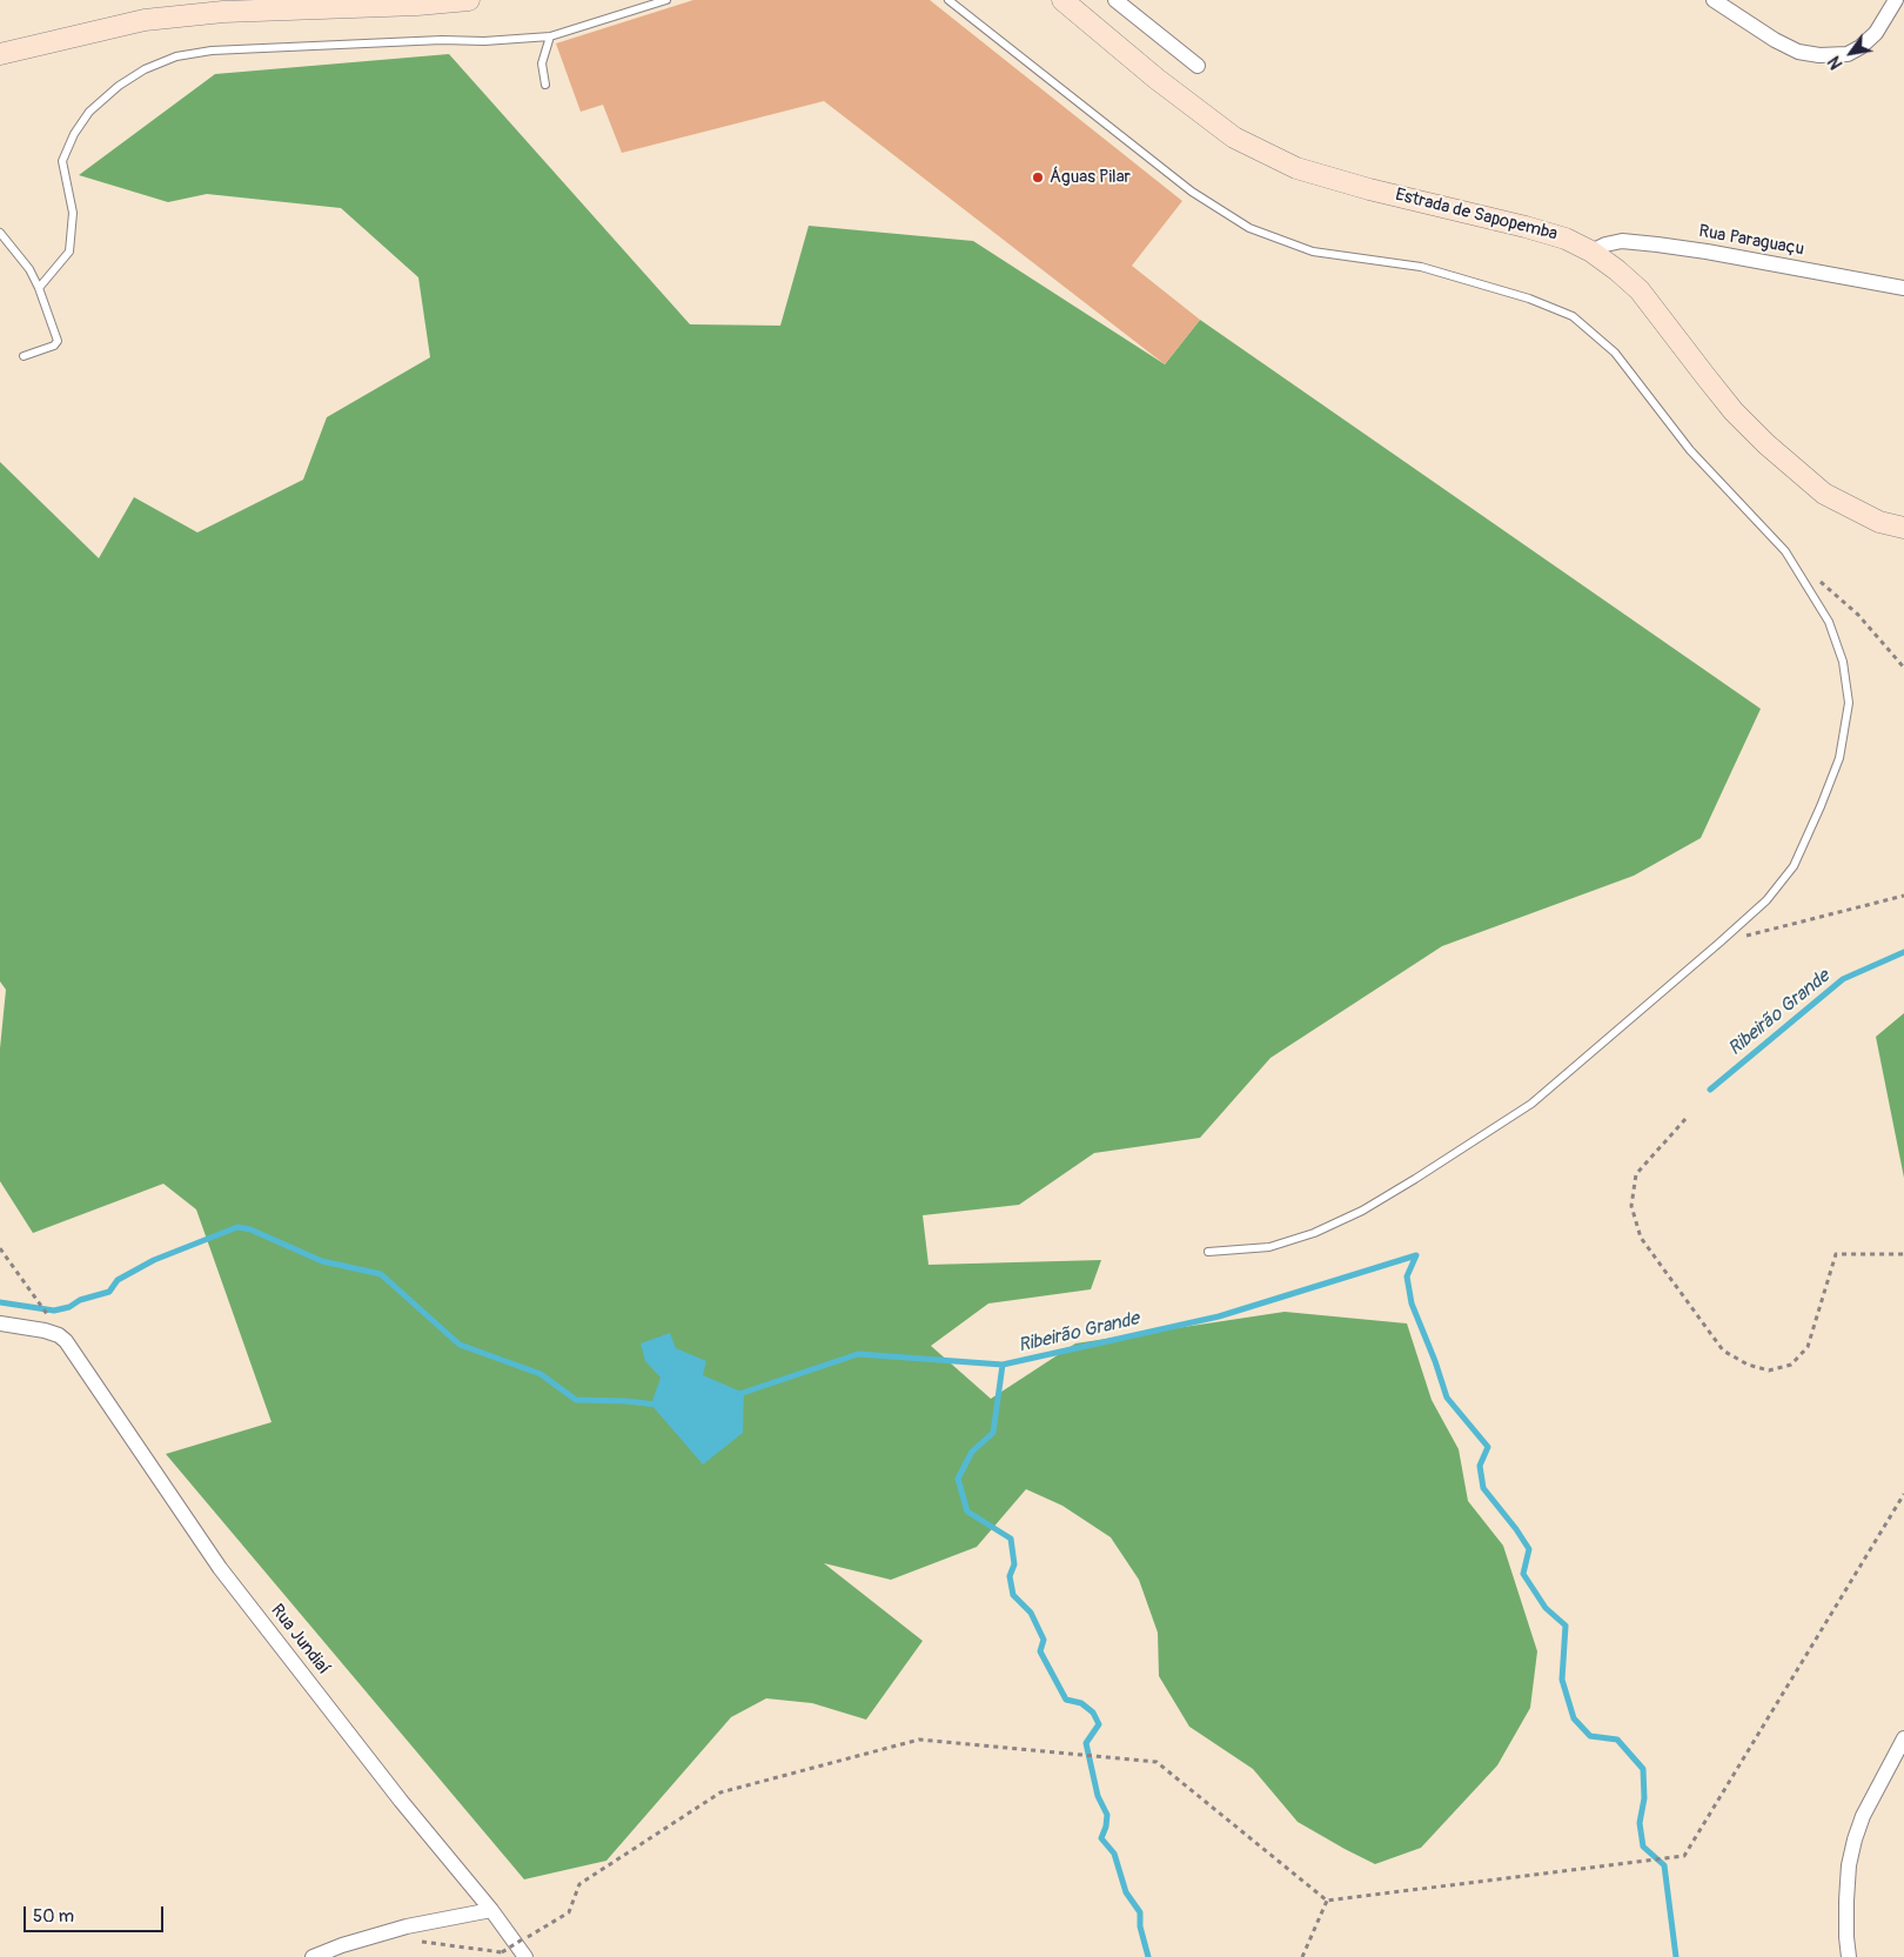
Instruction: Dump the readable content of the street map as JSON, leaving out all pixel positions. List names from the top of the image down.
{
  "streets": {
    "main road": ["Estrada de Sapopemba"],
    "street": ["Rua Paraguaçu", "Rua Jundiaí"]
  },
  "crossings": [
    ["Estrada de Sapopemba", "Rua Paraguaçu"]
  ],
  "water": ["Ribeirão Grande"],
  "places": ["Águas Pilar"],
  "scale_bar": "50 m",
  "north": "bottom left"
}
